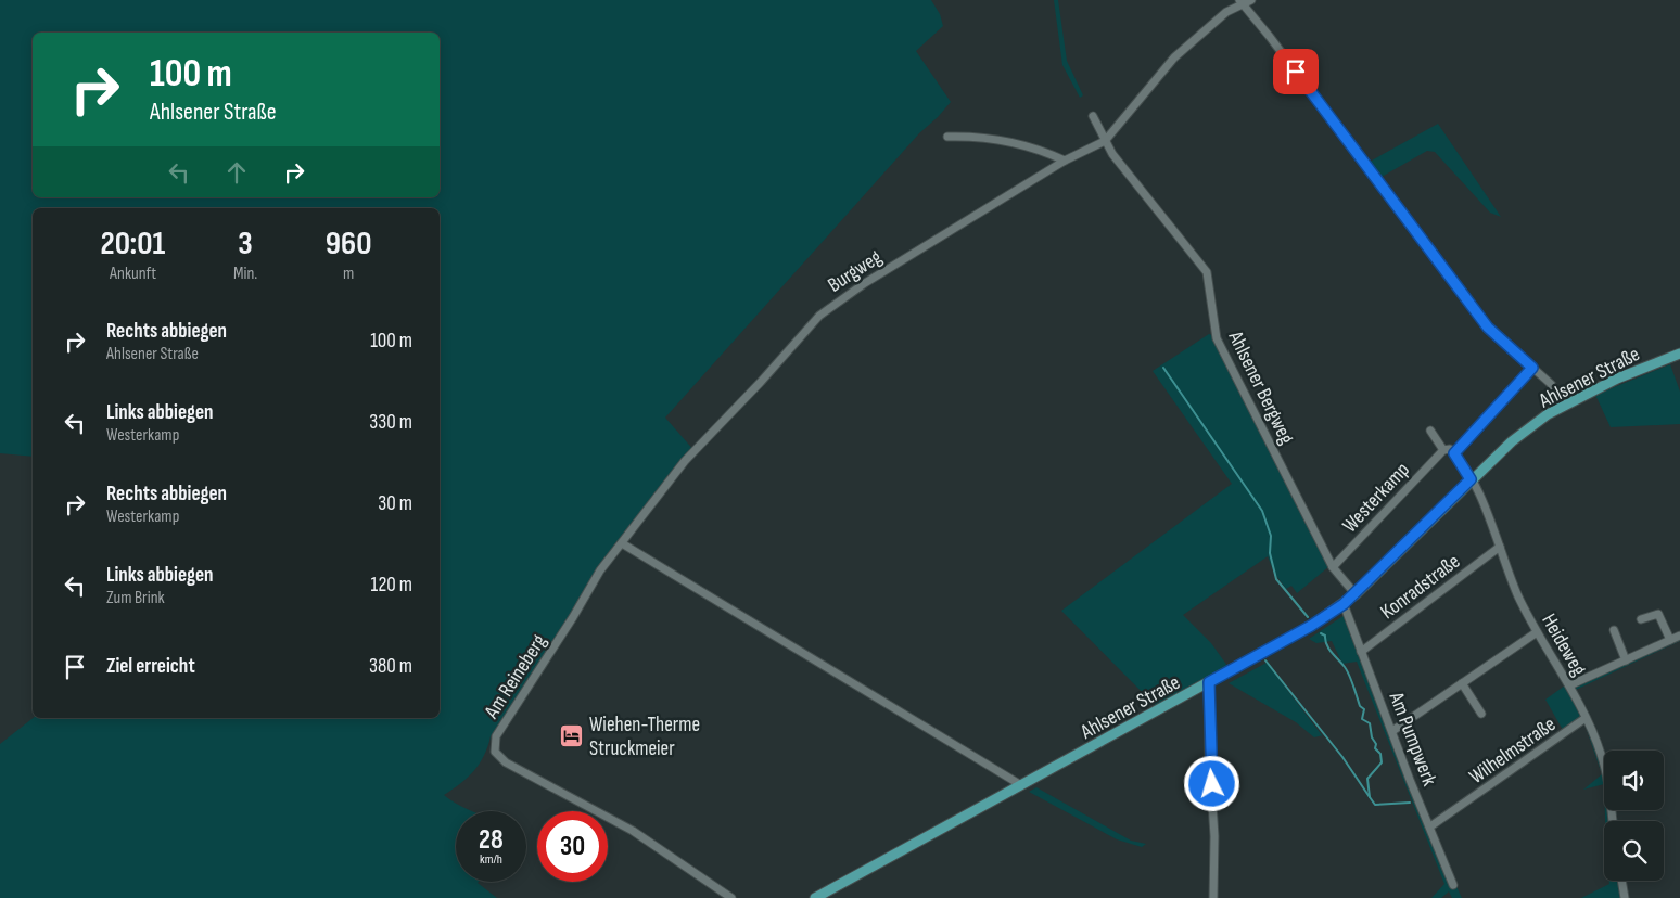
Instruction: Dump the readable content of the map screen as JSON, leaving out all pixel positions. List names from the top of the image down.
{
  "streets": {
    "main road": ["Ahlsener Straße"],
    "street": [
      "Burgweg",
      "Ahlsener Bergweg",
      "Westerkamp",
      "Konradstraße",
      "Heideweg",
      "Am Reineberg",
      "Am Pumpwerk",
      "Wilhelmstraße"
    ]
  },
  "crossings": [
    ["Burgweg", "Ahlsener Bergweg"],
    ["Burgweg", "Am Reineberg"],
    ["Ahlsener Straße", "Ahlsener Bergweg"],
    ["Ahlsener Straße", "Heideweg"],
    ["Ahlsener Straße", "Am Pumpwerk"],
    ["Ahlsener Bergweg", "Westerkamp"],
    ["Konradstraße", "Heideweg"],
    ["Konradstraße", "Am Pumpwerk"],
    ["Heideweg", "Wilhelmstraße"],
    ["Am Pumpwerk", "Wilhelmstraße"]
  ],
  "places": {
    "hotel": ["Wiehen-Therme Struckmeier"]
  },
  "page": {
    "turn": ["100 m", "Ahlsener Straße"],
    "eta": [
      "20:01",
      "Ankunft",
      "3",
      "Min.",
      "960",
      "m"
    ],
    "list": [
      {
        "name": "Rechts abbiegen",
        "note": "Ahlsener Straße",
        "value": "100 m"
      },
      {
        "name": "Links abbiegen",
        "note": "Westerkamp",
        "value": "330 m"
      },
      {
        "name": "Rechts abbiegen",
        "note": "Westerkamp",
        "value": "30 m"
      },
      {
        "name": "Links abbiegen",
        "note": "Zum Brink",
        "value": "120 m"
      },
      {
        "name": "Ziel erreicht",
        "value": "380 m"
      }
    ],
    "speed": "28 km/h",
    "limit": "30"
  }
}
